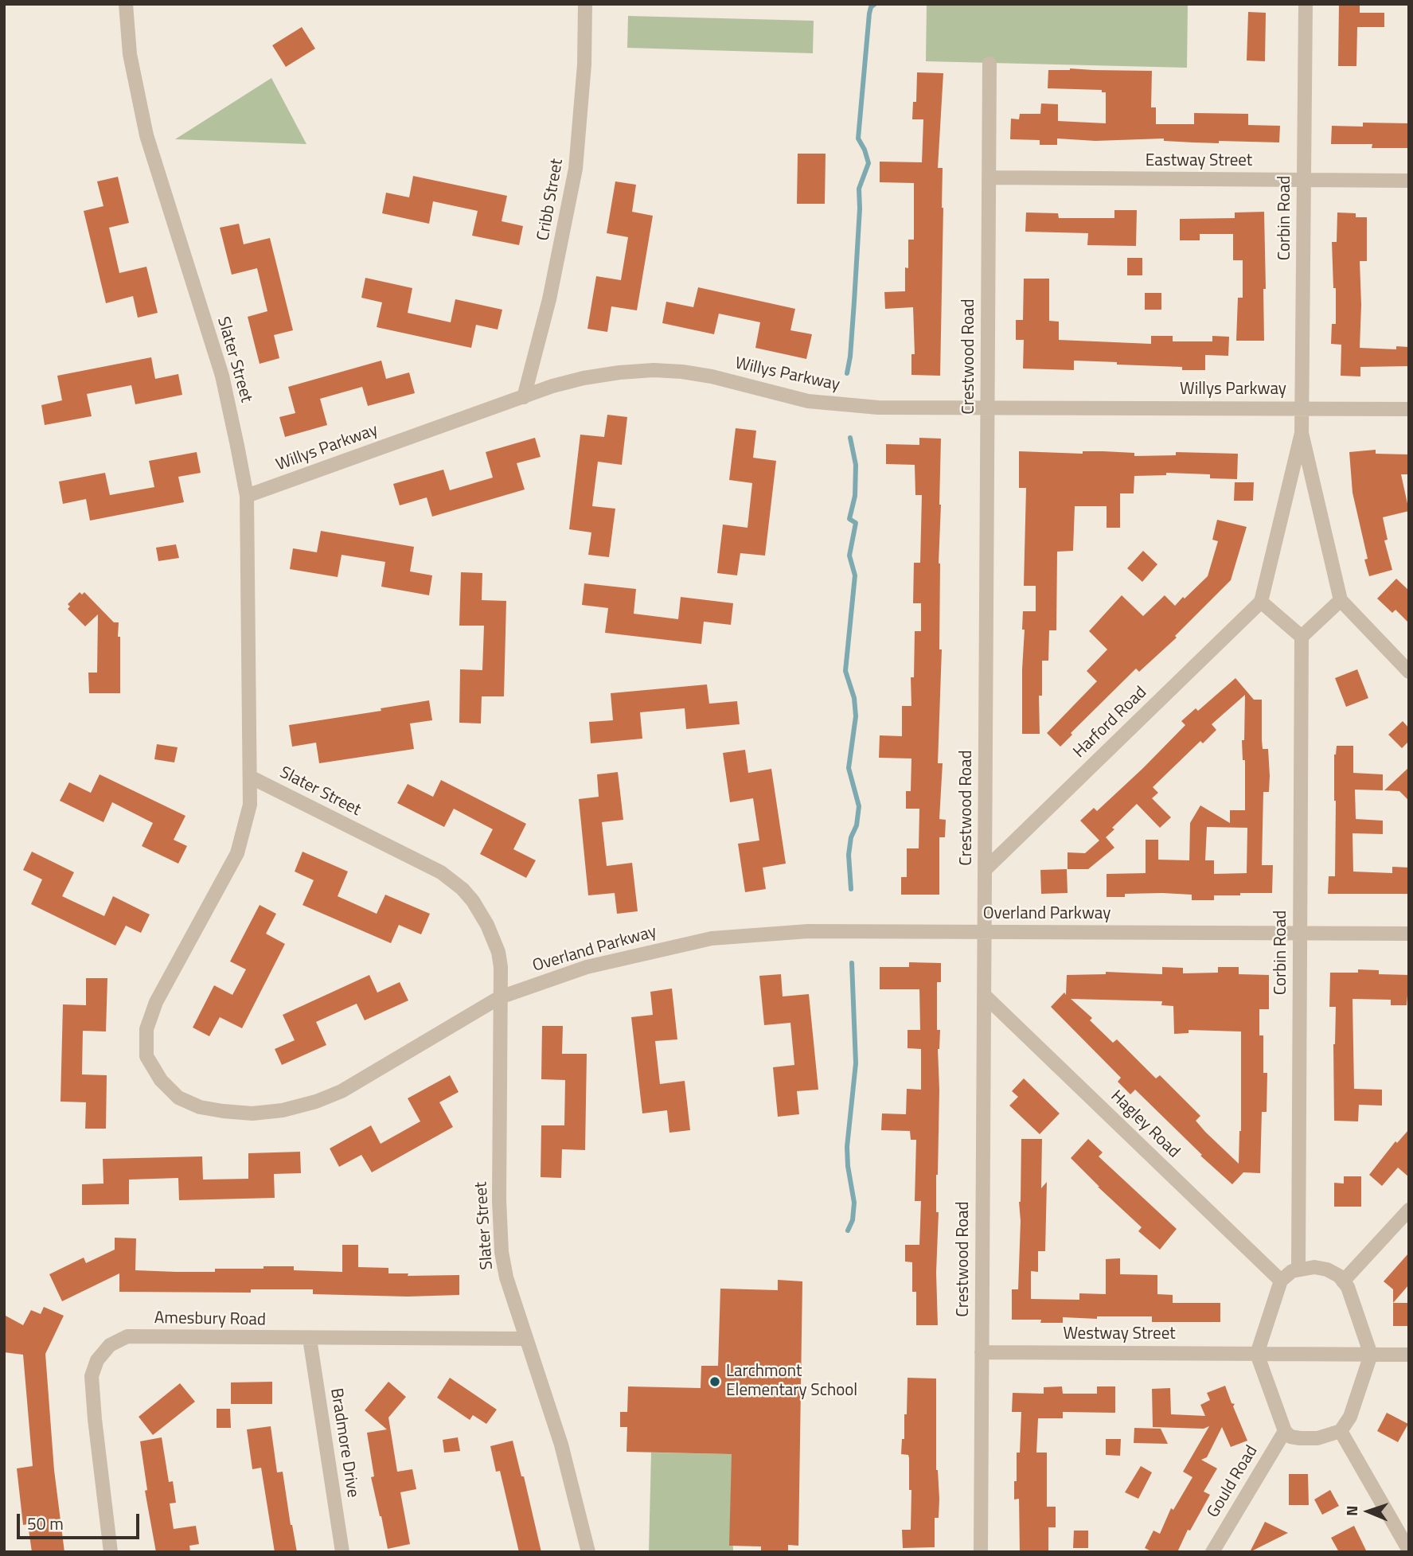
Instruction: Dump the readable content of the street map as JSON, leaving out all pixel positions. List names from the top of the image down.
{
  "streets": {
    "street": [
      "Eastway Street",
      "Cribb Street",
      "Corbin Road",
      "Crestwood Road",
      "Slater Street",
      "Willys Parkway",
      "Harford Road",
      "Overland Parkway",
      "Hagley Road",
      "Amesbury Road",
      "Westway Street",
      "Bradmore Drive",
      "Gould Road"
    ]
  },
  "crossings": [
    ["Eastway Street", "Corbin Road"],
    ["Eastway Street", "Crestwood Road"],
    ["Cribb Street", "Willys Parkway"],
    ["Corbin Road", "Willys Parkway"],
    ["Corbin Road", "Harford Road"],
    ["Corbin Road", "Overland Parkway"],
    ["Crestwood Road", "Willys Parkway"],
    ["Crestwood Road", "Harford Road"],
    ["Crestwood Road", "Overland Parkway"],
    ["Crestwood Road", "Hagley Road"],
    ["Crestwood Road", "Westway Street"],
    ["Slater Street", "Willys Parkway"],
    ["Slater Street", "Overland Parkway"],
    ["Slater Street", "Amesbury Road"],
    ["Amesbury Road", "Bradmore Drive"]
  ],
  "places": ["Larchmont Elementary School"],
  "scale_bar": "50 m",
  "north": "left"
}
